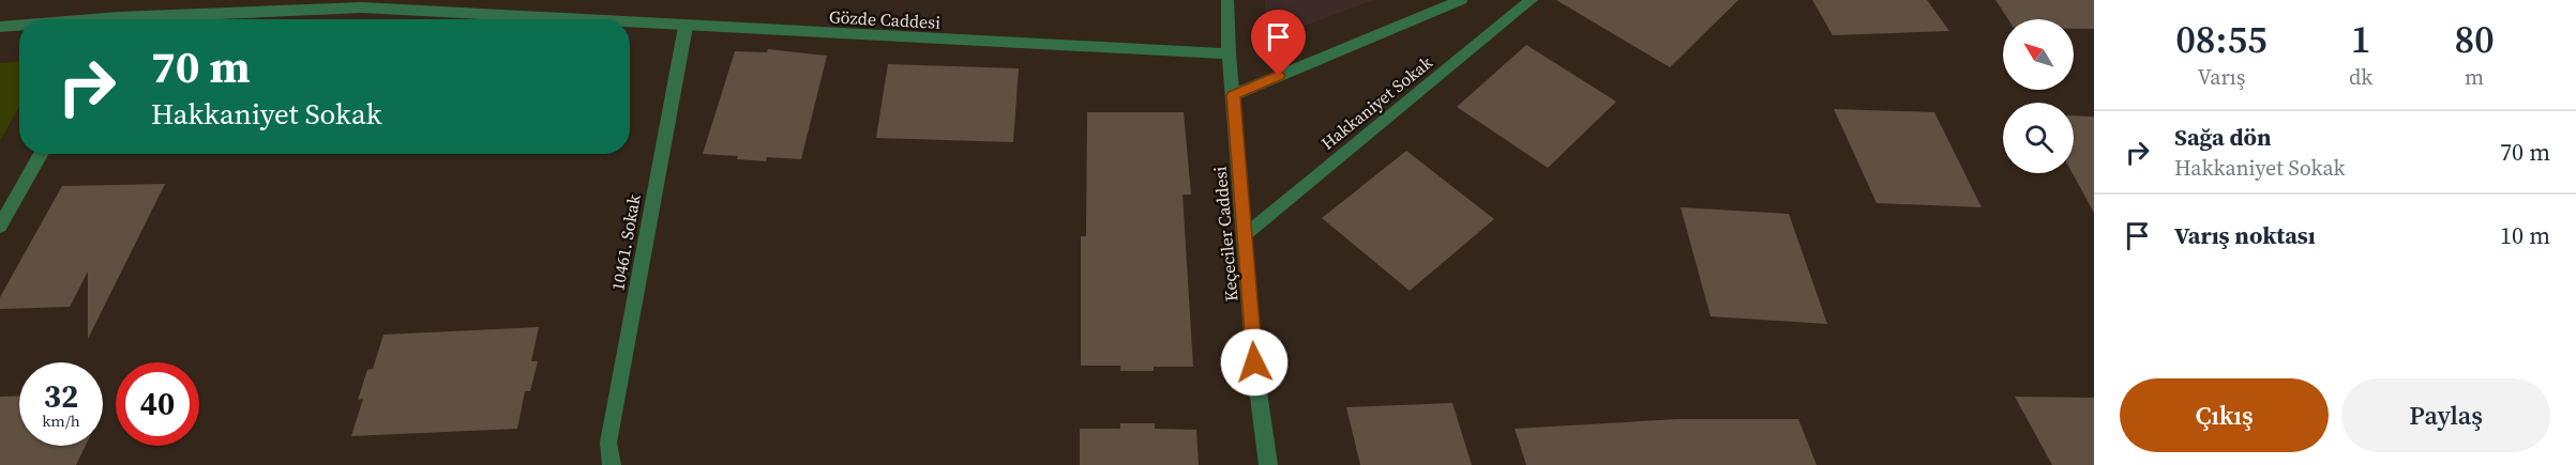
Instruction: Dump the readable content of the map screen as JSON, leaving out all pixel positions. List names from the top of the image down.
{
  "streets": {
    "street": [
      "Gözde Caddesi",
      "Hakkaniyet Sokak",
      "Keçeciler Caddesi",
      "10461. Sokak"
    ]
  },
  "crossings": [
    ["Gözde Caddesi", "Keçeciler Caddesi"],
    ["Gözde Caddesi", "10461. Sokak"],
    ["Hakkaniyet Sokak", "Keçeciler Caddesi"]
  ],
  "north": "top left",
  "page": {
    "eta": [
      "08:55",
      "Varış",
      "1",
      "dk",
      "80",
      "m"
    ],
    "turn": ["70 m", "Hakkaniyet Sokak"],
    "list": [
      {
        "name": "Sağa dön",
        "note": "Hakkaniyet Sokak",
        "value": "70 m"
      },
      {
        "name": "Varış noktası",
        "value": "10 m"
      }
    ],
    "speed": "32 km/h",
    "limit": "40",
    "buttons": ["Çıkış", "Paylaş"]
  }
}
